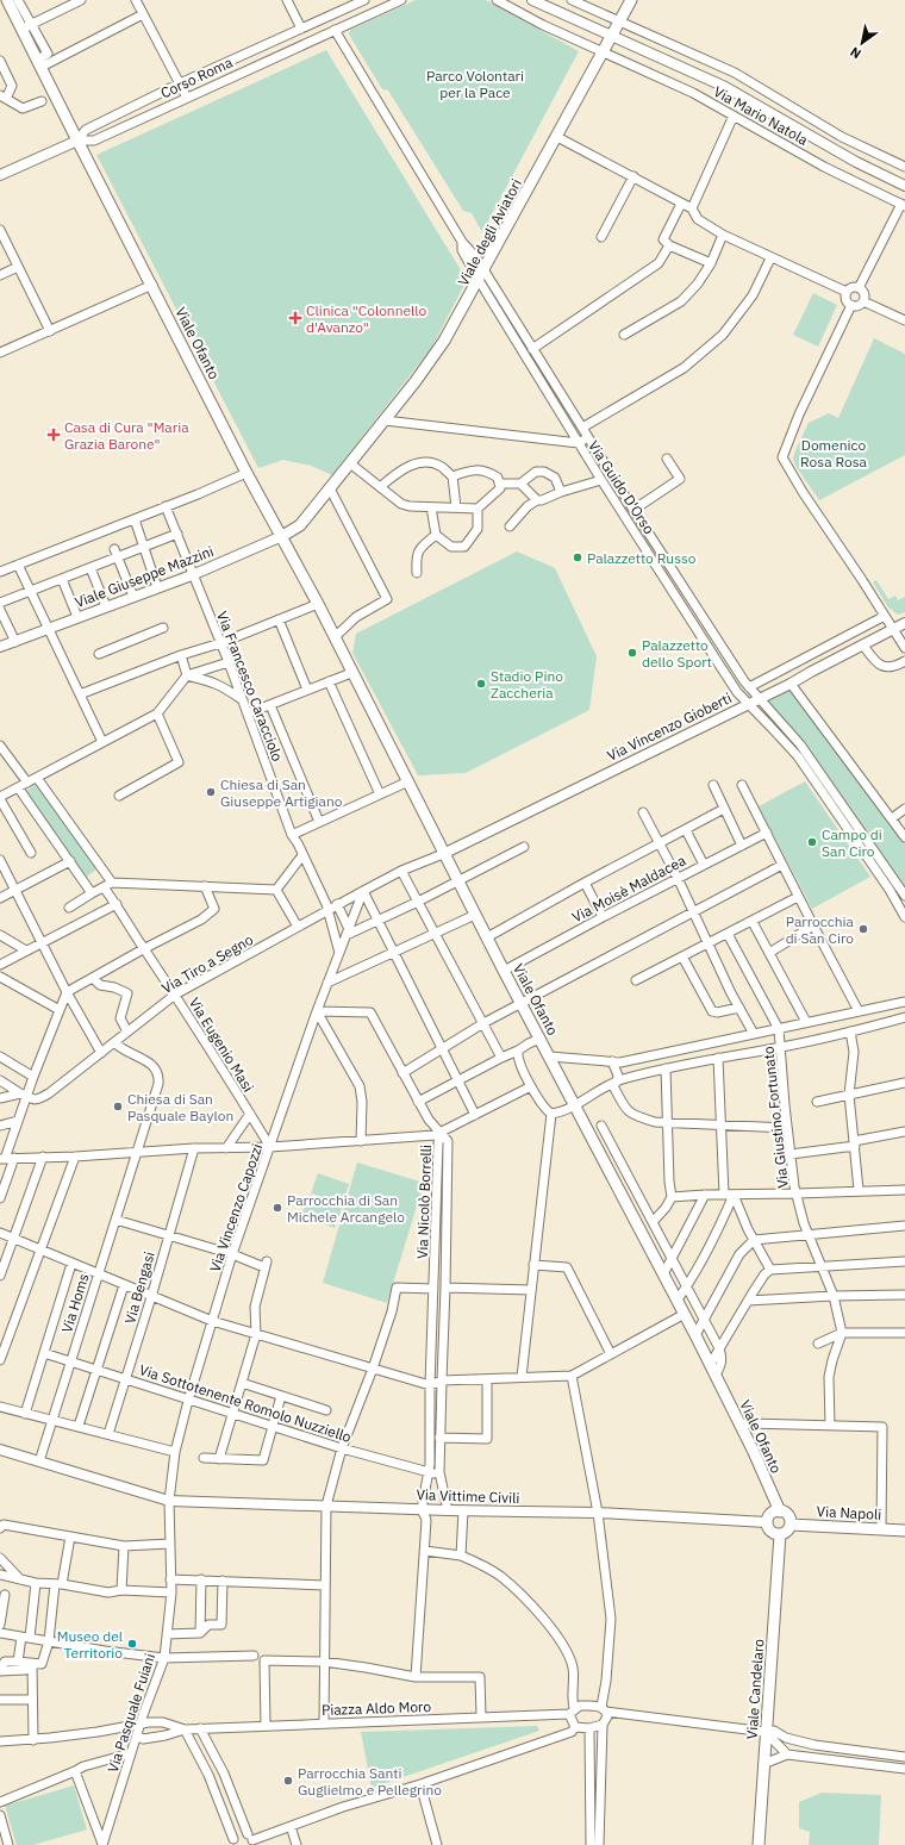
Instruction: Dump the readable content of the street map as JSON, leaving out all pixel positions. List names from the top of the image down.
{
  "streets": {
    "main road": [
      "Viale degli Aviatori",
      "Viale Ofanto",
      "Via Napoli",
      "Viale Candelaro"
    ],
    "street": [
      "Corso Roma",
      "Via Mario Natola",
      "Via Guido D'Orso",
      "Viale Giuseppe Mazzini",
      "Via Francesco Caracciolo",
      "Via Vincenzo Gioberti",
      "Via Moisè Maldacea",
      "Via Tiro a Segno",
      "Via Eugenio Masi",
      "Via Giustino Fortunato",
      "Via Nicolò Borrelli",
      "Via Vincenzo Capozzi",
      "Via Bengasi",
      "Via Homs",
      "Via Sottotenente Romolo Nuzziello",
      "Via Vittime Civili",
      "Piazza Aldo Moro",
      "Via Pasquale Fuiani"
    ]
  },
  "crossings": [
    ["Corso Roma", "Viale Ofanto"],
    ["Via Mario Natola", "Viale degli Aviatori"],
    ["Viale degli Aviatori", "Viale Ofanto"],
    ["Viale degli Aviatori", "Via Guido D'Orso"],
    ["Viale degli Aviatori", "Viale Giuseppe Mazzini"],
    ["Viale Ofanto", "Viale Giuseppe Mazzini"],
    ["Viale Ofanto", "Via Vincenzo Gioberti"],
    ["Viale Ofanto", "Via Moisè Maldacea"],
    ["Viale Ofanto", "Via Tiro a Segno"],
    ["Viale Ofanto", "Via Vittime Civili"],
    ["Viale Ofanto", "Via Napoli"],
    ["Viale Ofanto", "Viale Candelaro"],
    ["Via Guido D'Orso", "Via Vincenzo Gioberti"],
    ["Viale Giuseppe Mazzini", "Via Francesco Caracciolo"],
    ["Via Francesco Caracciolo", "Via Tiro a Segno"],
    ["Via Francesco Caracciolo", "Via Vincenzo Capozzi"],
    ["Via Vincenzo Gioberti", "Via Tiro a Segno"],
    ["Via Tiro a Segno", "Via Eugenio Masi"],
    ["Via Tiro a Segno", "Via Vincenzo Capozzi"],
    ["Via Tiro a Segno", "Via Homs"],
    ["Via Eugenio Masi", "Via Vincenzo Capozzi"],
    ["Via Nicolò Borrelli", "Via Sottotenente Romolo Nuzziello"],
    ["Via Nicolò Borrelli", "Via Vittime Civili"],
    ["Via Vincenzo Capozzi", "Via Sottotenente Romolo Nuzziello"],
    ["Via Vincenzo Capozzi", "Via Vittime Civili"],
    ["Via Vincenzo Capozzi", "Via Pasquale Fuiani"],
    ["Via Bengasi", "Via Sottotenente Romolo Nuzziello"],
    ["Via Homs", "Via Sottotenente Romolo Nuzziello"],
    ["Via Homs", "Via Vittime Civili"],
    ["Via Vittime Civili", "Via Napoli"],
    ["Via Vittime Civili", "Viale Candelaro"],
    ["Via Vittime Civili", "Via Pasquale Fuiani"],
    ["Via Napoli", "Viale Candelaro"],
    ["Viale Candelaro", "Piazza Aldo Moro"],
    ["Piazza Aldo Moro", "Via Pasquale Fuiani"]
  ],
  "parks": ["Parco Volontari per la Pace", "Domenico Rosa Rosa"],
  "places": {
    "health": ["Clinica \"Colonnello d'Avanzo\"", "Casa di Cura \"Maria Grazia Barone\""],
    "other": [
      "Palazzetto Russo",
      "Palazzetto dello Sport",
      "Stadio Pino Zaccheria",
      "Chiesa di San Giuseppe Artigiano",
      "Campo di San Ciro",
      "Parrocchia di San Ciro",
      "Chiesa di San Pasquale Baylon",
      "Parrocchia di San Michele Arcangelo",
      "Museo del Territorio",
      "Parrocchia Santi Guglielmo e Pellegrino"
    ]
  },
  "north": "bottom left"
}
